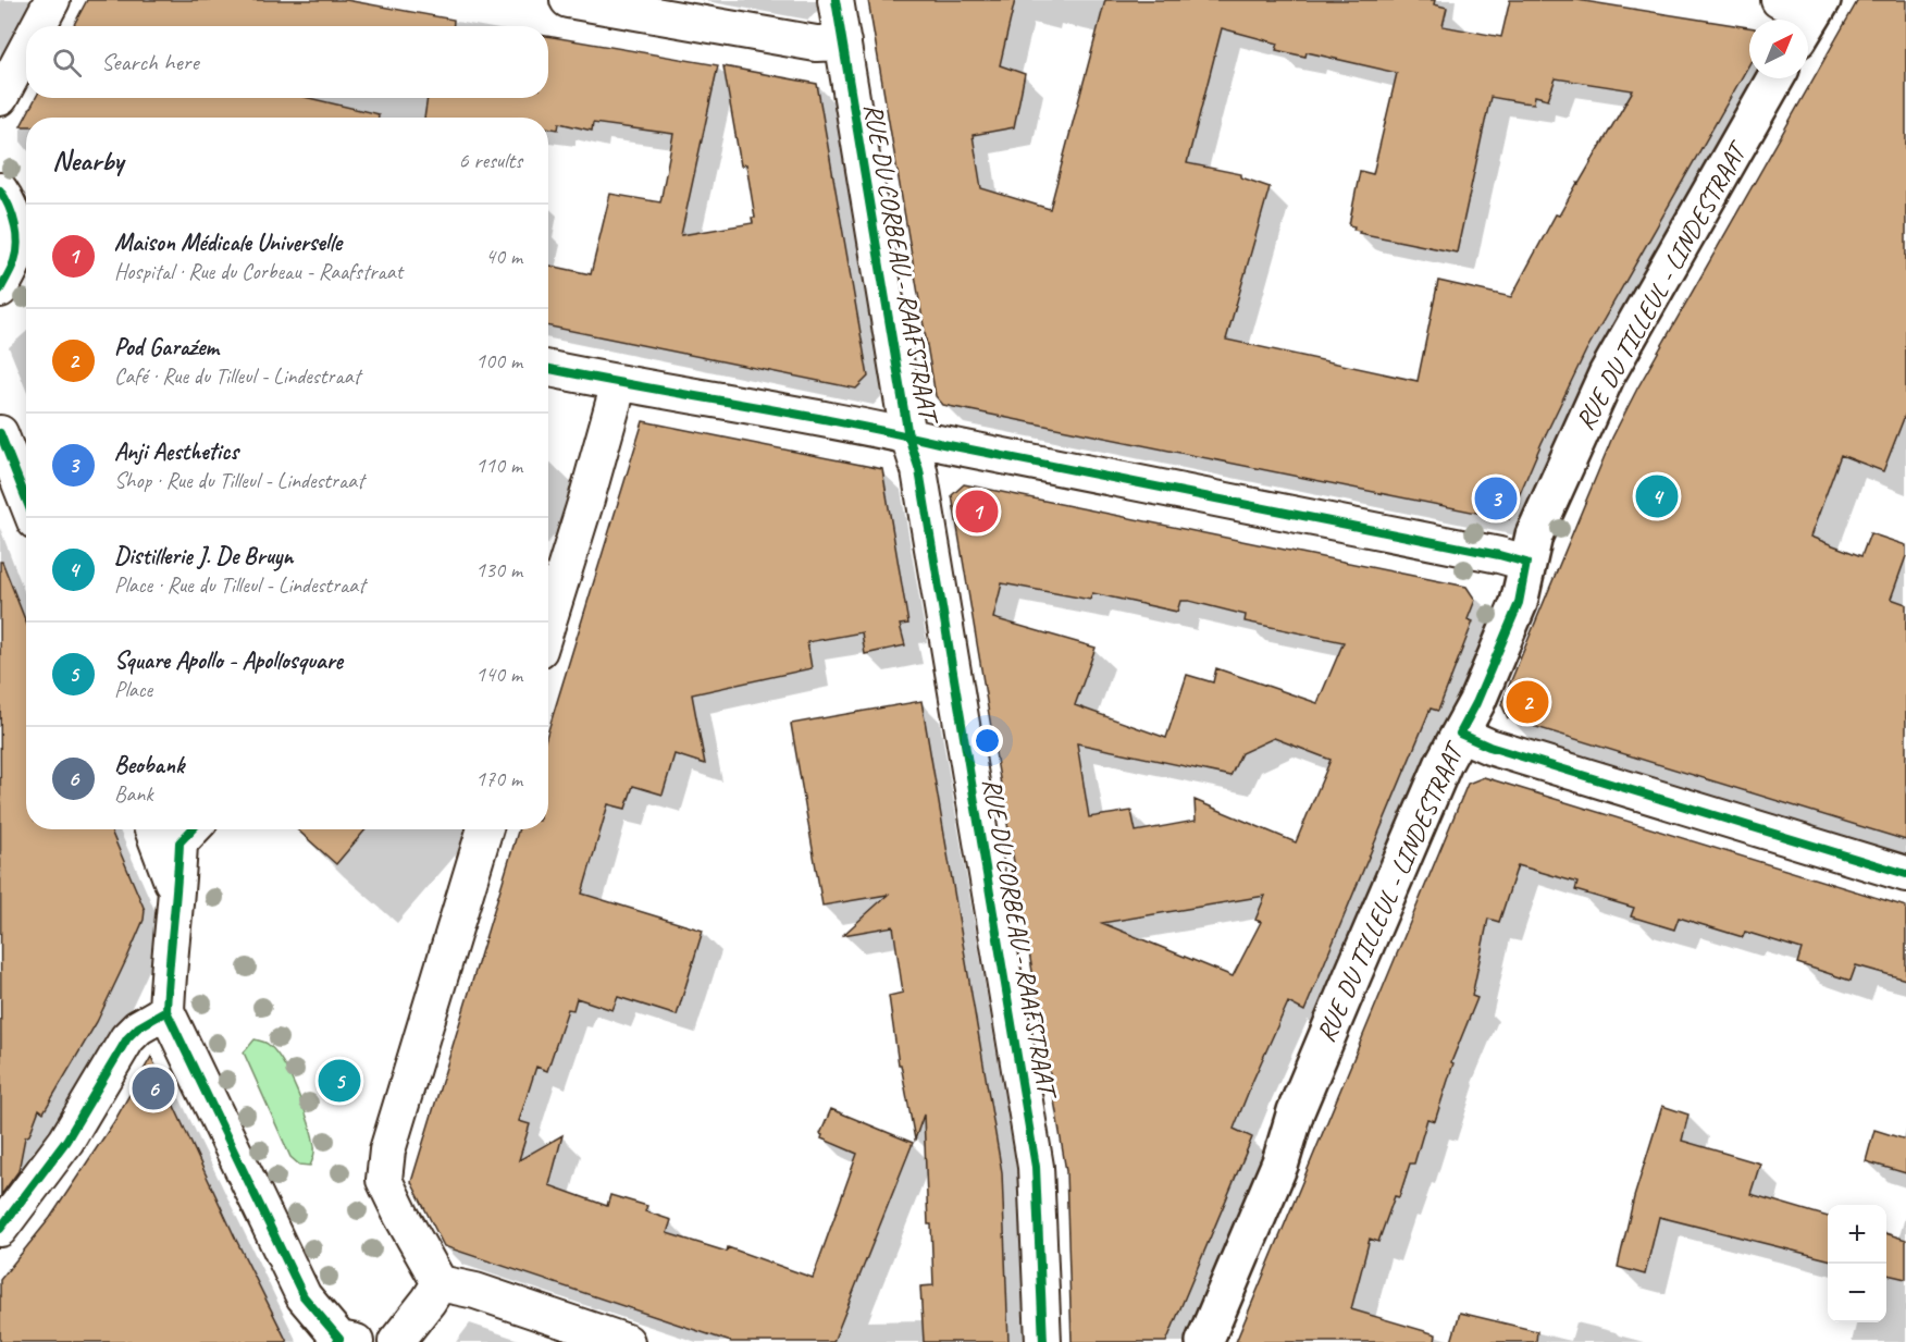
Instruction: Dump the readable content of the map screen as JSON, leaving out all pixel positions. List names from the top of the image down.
{
  "streets": {
    "street": ["RUE DU CORBEAU - RAAFSTRAAT", "RUE DU TILLEUL - LINDESTRAAT"]
  },
  "north": "top right",
  "page": {
    "search": "Search here",
    "heading": ["Nearby", "6 results"],
    "list": [
      {
        "mark": "1",
        "name": "Maison Médicale Universelle",
        "note": "Hospital · Rue du Corbeau - Raafstraat",
        "value": "40 m"
      },
      {
        "mark": "2",
        "name": "Pod Garaźem",
        "note": "Café · Rue du Tilleul - Lindestraat",
        "value": "100 m"
      },
      {
        "mark": "3",
        "name": "Anji Aesthetics",
        "note": "Shop · Rue du Tilleul - Lindestraat",
        "value": "110 m"
      },
      {
        "mark": "4",
        "name": "Distillerie J. De Bruyn",
        "note": "Place · Rue du Tilleul - Lindestraat",
        "value": "130 m"
      },
      {
        "mark": "5",
        "name": "Square Apollo - Apollosquare",
        "note": "Place",
        "value": "140 m"
      },
      {
        "mark": "6",
        "name": "Beobank",
        "note": "Bank",
        "value": "170 m"
      }
    ],
    "pins": [
      "4",
      "3",
      "1",
      "2",
      "5",
      "6"
    ],
    "map_buttons": ["+", "−"]
  }
}
